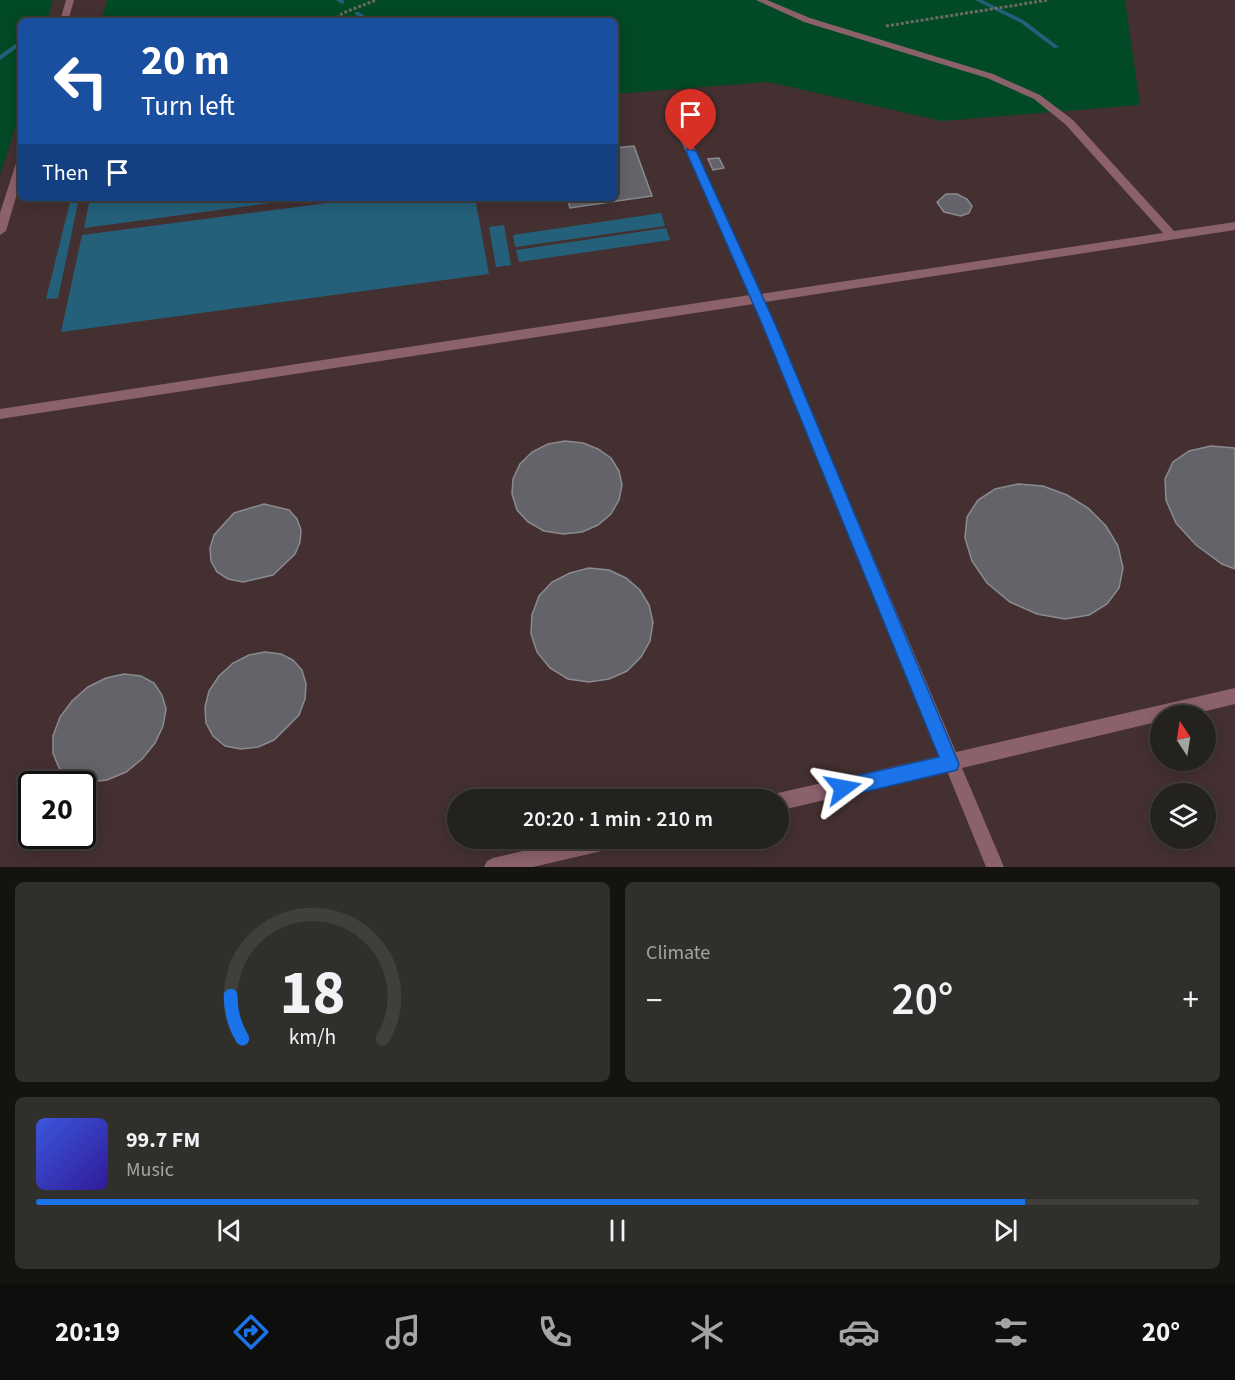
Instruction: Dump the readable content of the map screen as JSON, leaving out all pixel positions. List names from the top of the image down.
{
  "north": "top",
  "page": {
    "turn": ["20 m", "Turn left"],
    "then": "Then",
    "limit": "20",
    "trip": "20:20 · 1 min · 210 m",
    "tile": "Climate",
    "heat": ["−", "20°", "+"],
    "song": ["99.7 FM", "Music"],
    "tabs": ["20:19", "20°"],
    "gauge": ["18", "km/h"]
  }
}
